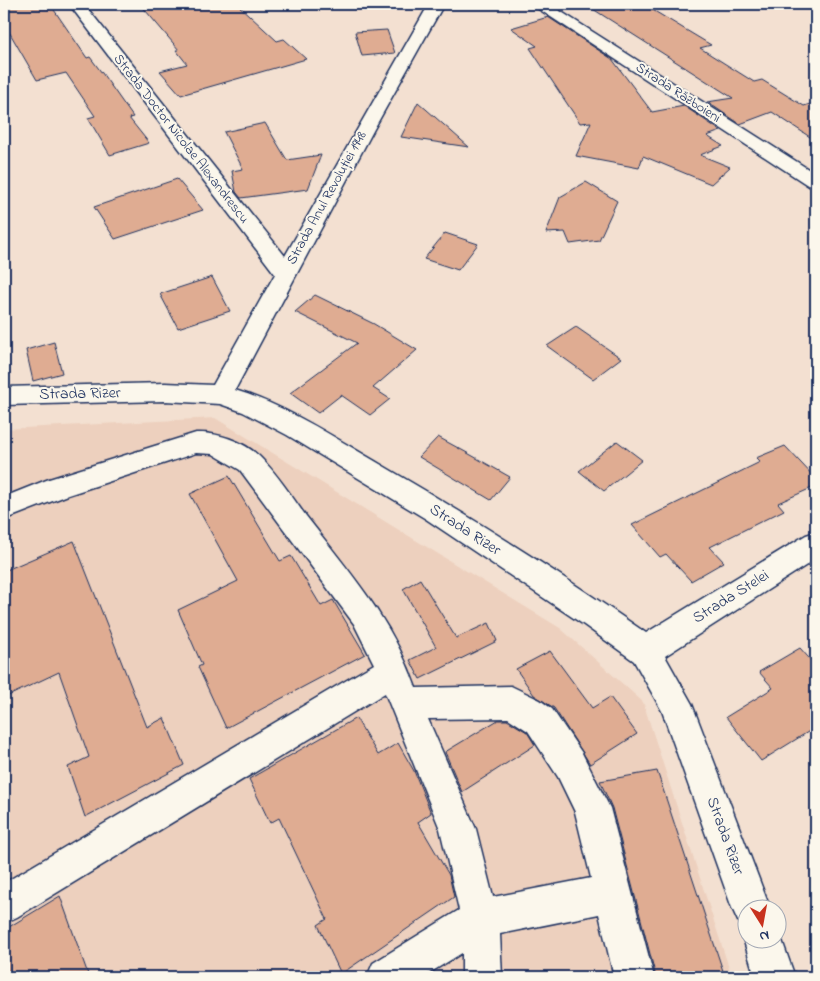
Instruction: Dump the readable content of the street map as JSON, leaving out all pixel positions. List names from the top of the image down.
{
  "streets": {
    "street": [
      "Strada Războieni",
      "Strada Doctor Nicolae Alexandrescu",
      "Strada Anul Revoluției 1948",
      "Strada Rizer",
      "Strada Stelei"
    ]
  },
  "crossings": [
    ["Strada Doctor Nicolae Alexandrescu", "Strada Anul Revoluției 1948"],
    ["Strada Anul Revoluției 1948", "Strada Rizer"],
    ["Strada Rizer", "Strada Stelei"]
  ],
  "north": "bottom"
}
